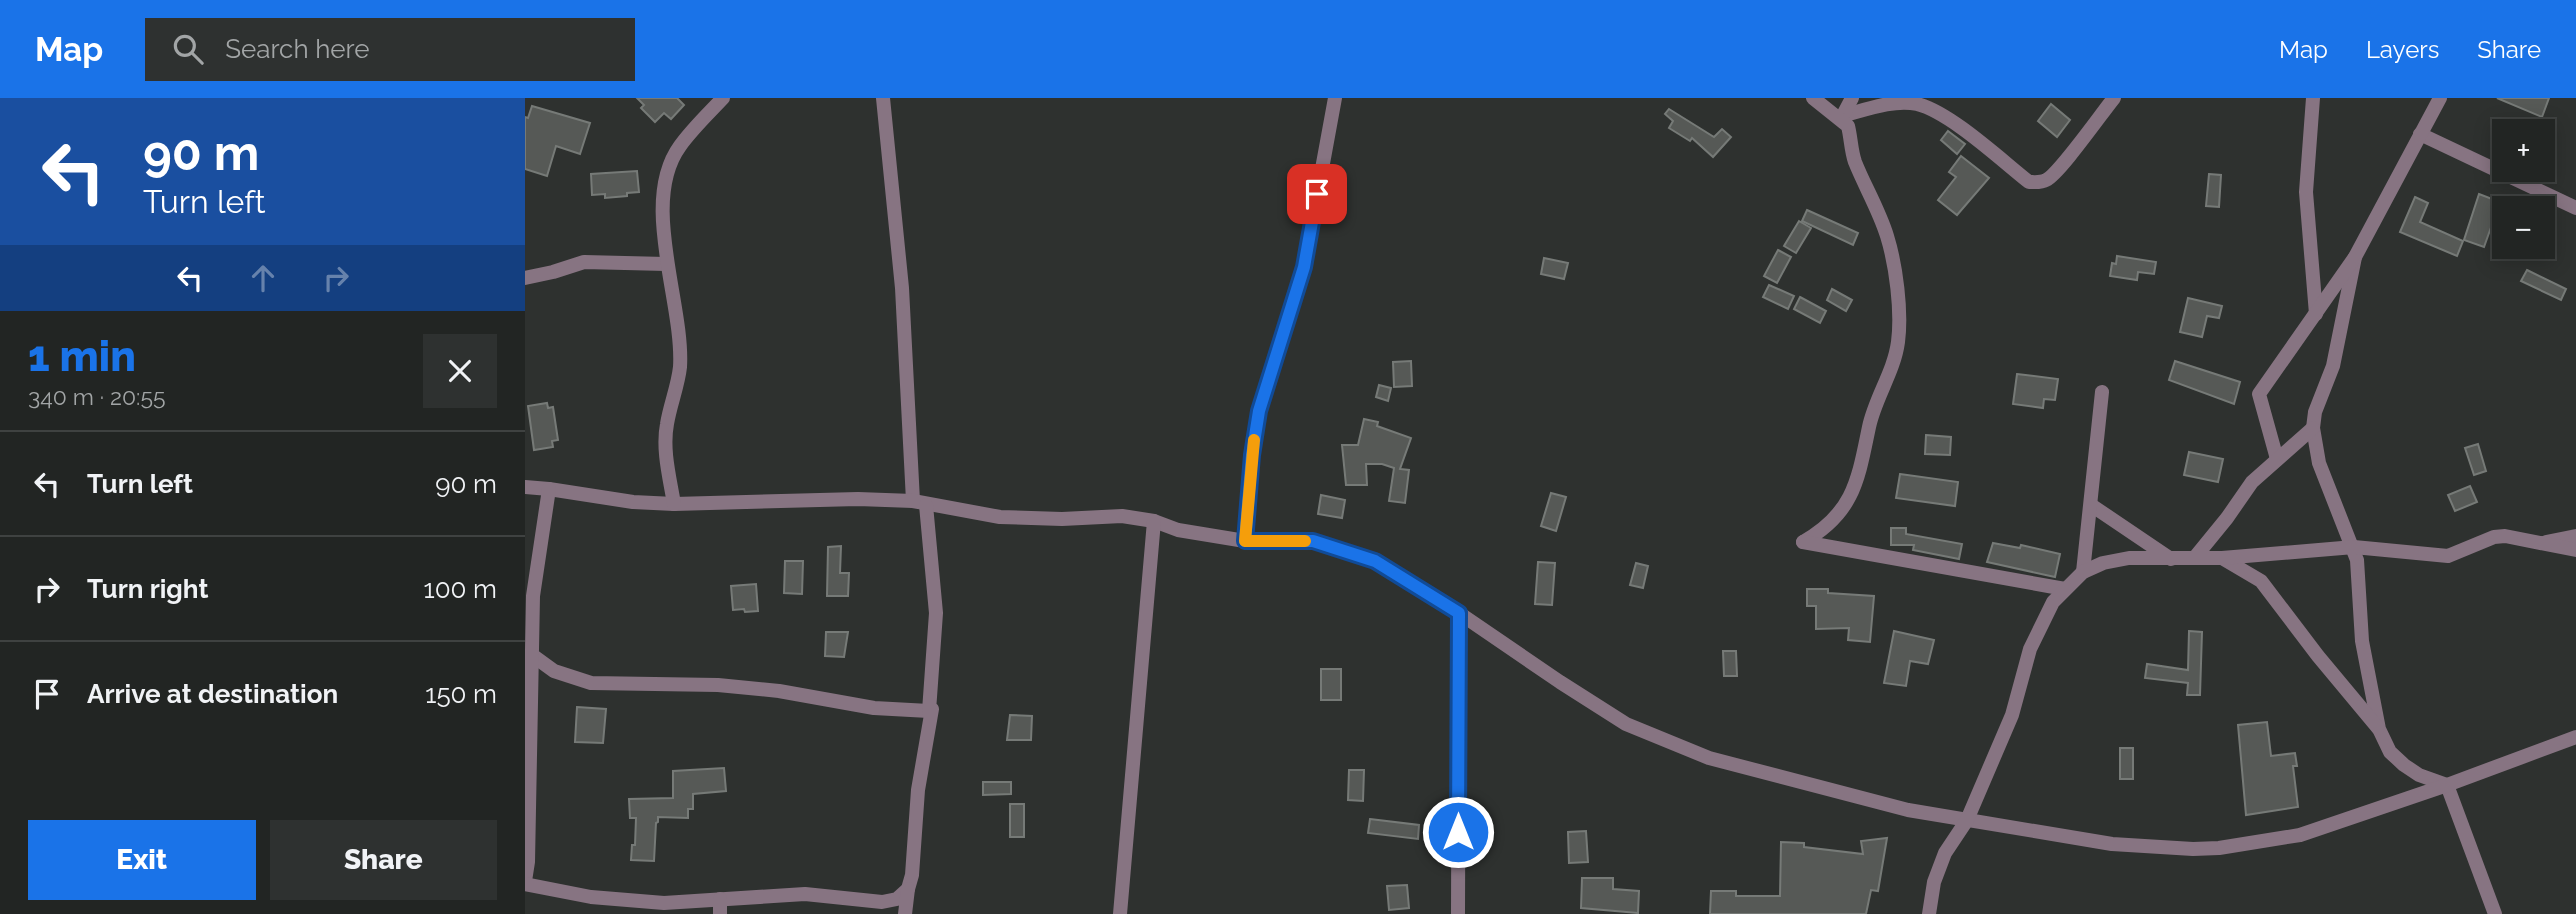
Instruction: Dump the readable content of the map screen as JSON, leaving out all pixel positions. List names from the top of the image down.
{
  "page": {
    "header": "Map",
    "search": "Search here",
    "nav": ["Map", "Layers", "Share"],
    "turn": ["90 m", "Turn left"],
    "map_buttons": ["+", "−"],
    "heading": ["1 min", "340 m · 20:55"],
    "list": [
      {
        "name": "Turn left",
        "value": "90 m"
      },
      {
        "name": "Turn right",
        "value": "100 m"
      },
      {
        "name": "Arrive at destination",
        "value": "150 m"
      }
    ],
    "buttons": ["Exit", "Share"]
  }
}
